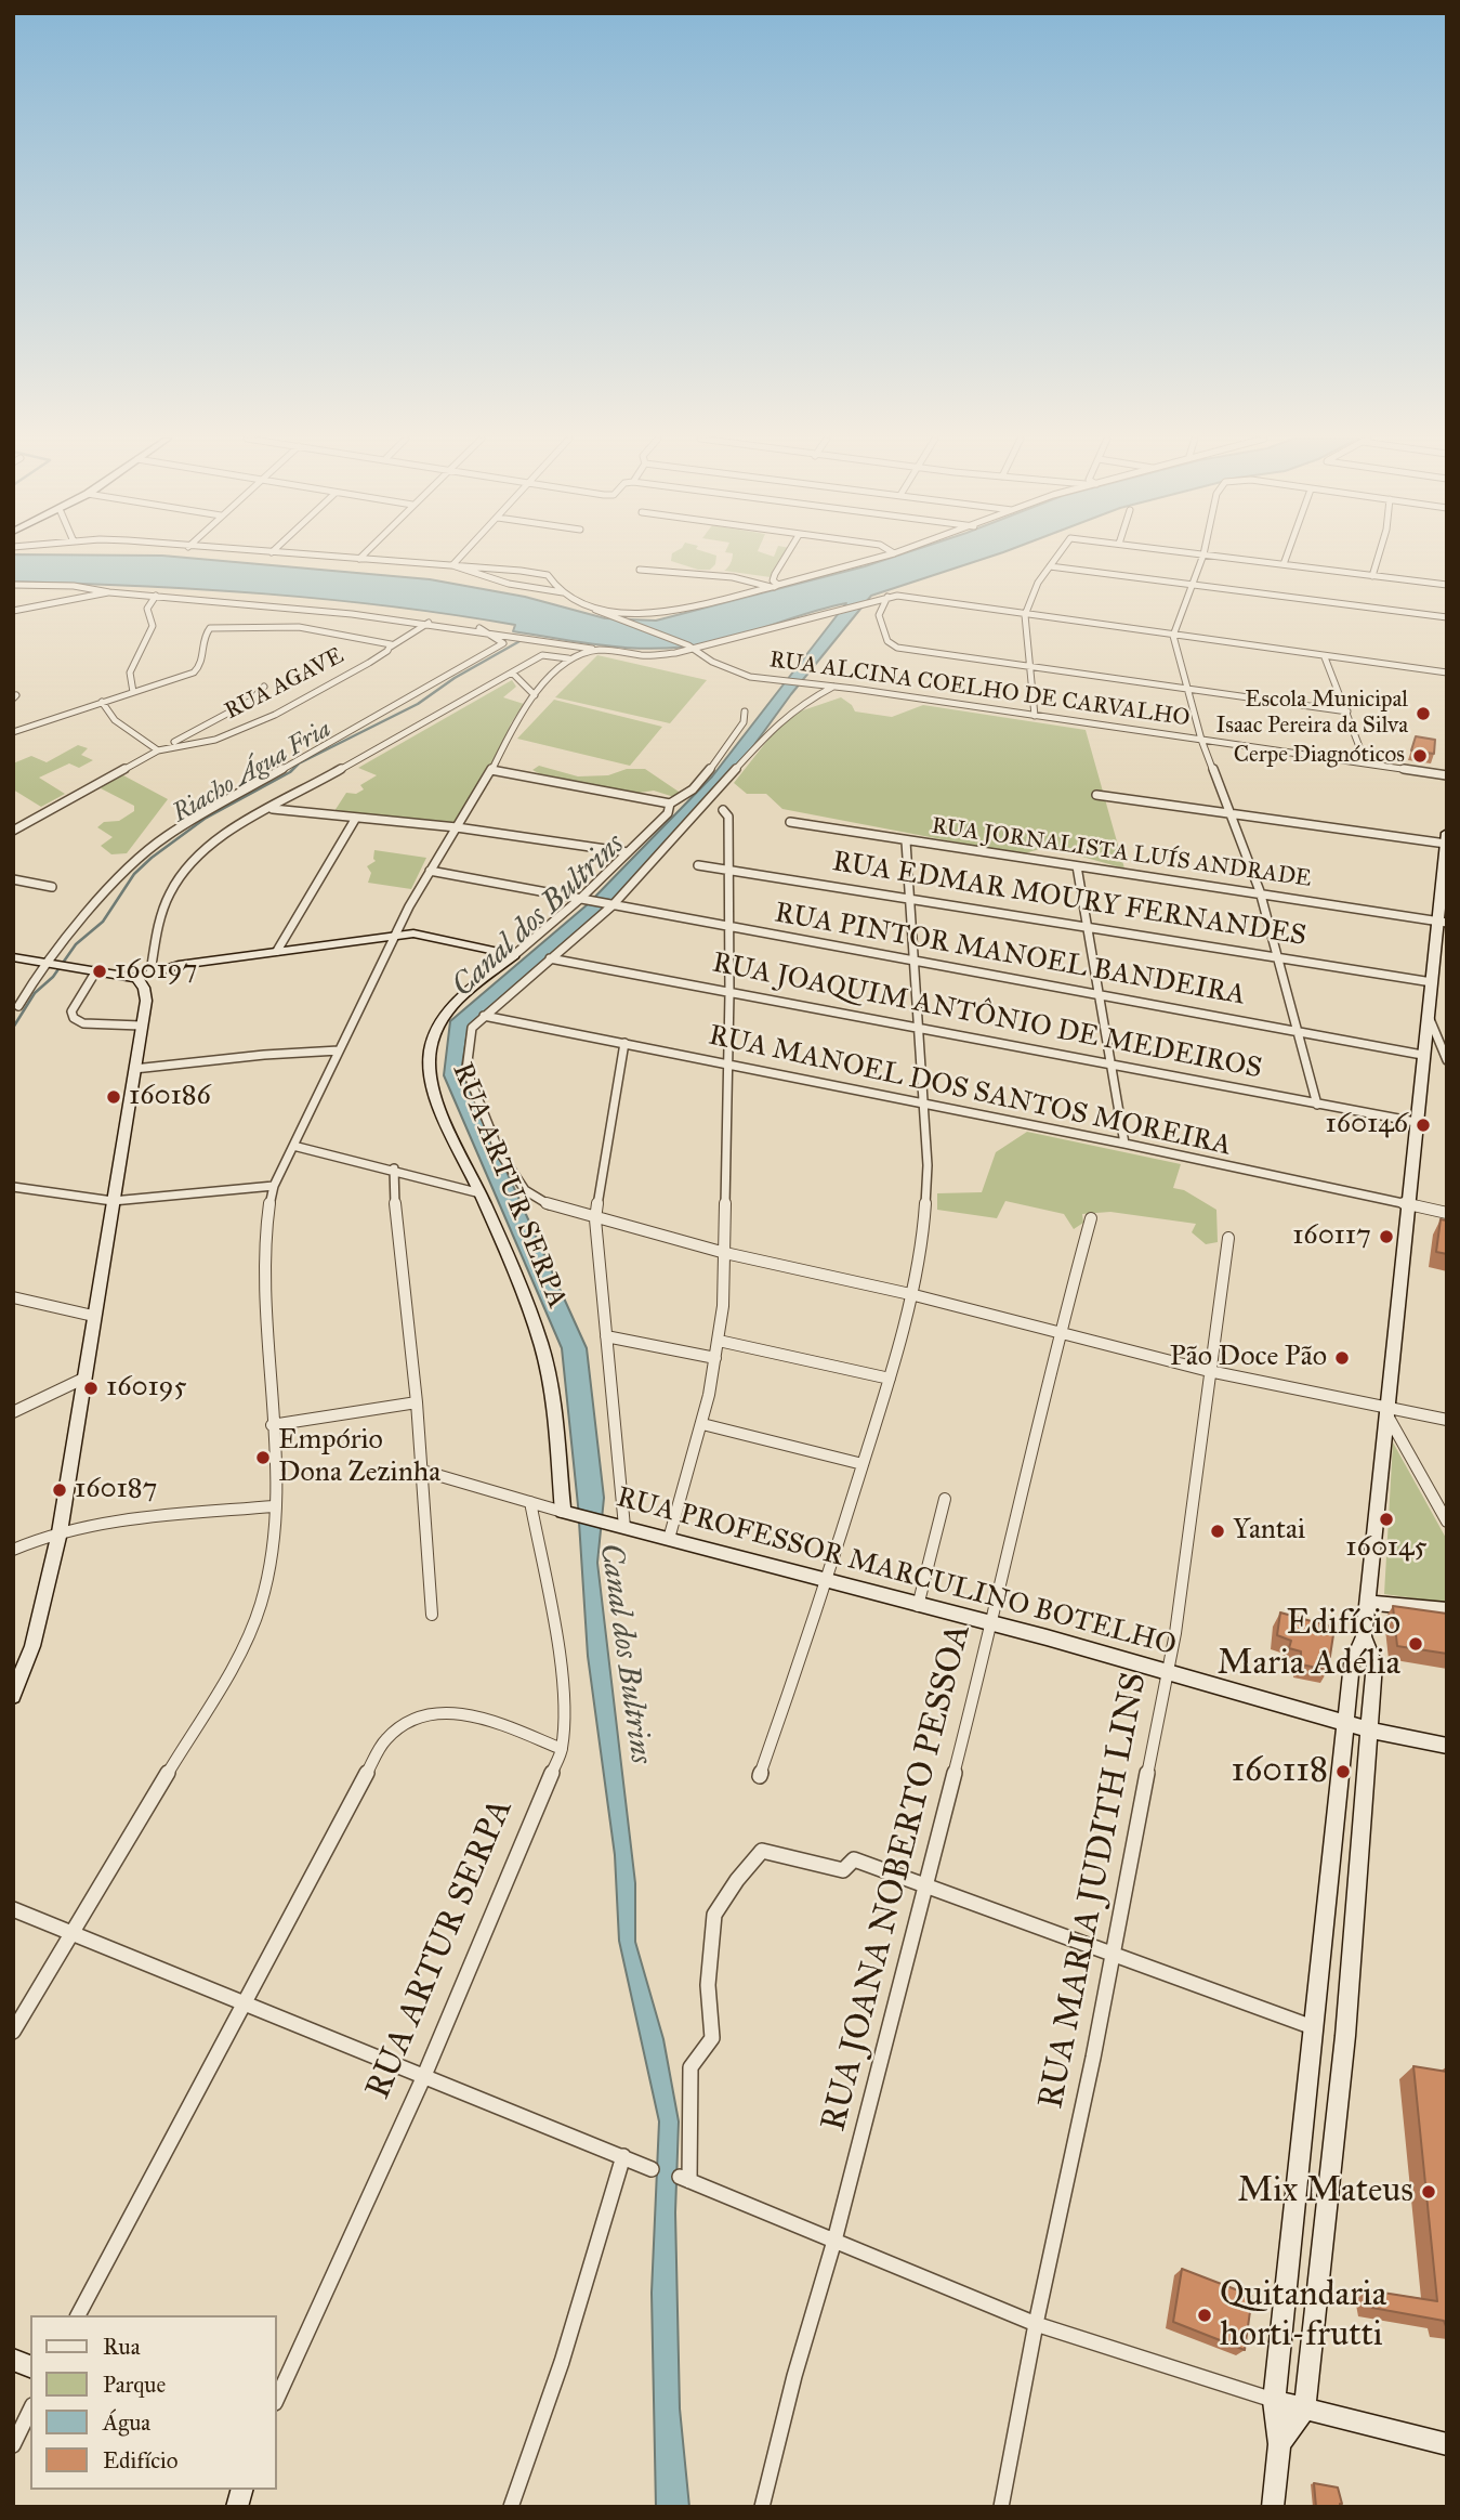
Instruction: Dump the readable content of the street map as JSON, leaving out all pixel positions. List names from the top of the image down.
{
  "streets": {
    "street": [
      "RUA AGAVE",
      "RUA ALCINA COELHO DE CARVALHO",
      "RUA JORNALISTA LUÍS ANDRADE",
      "RUA EDMAR MOURY FERNANDES",
      "RUA PINTOR MANOEL BANDEIRA",
      "RUA JOAQUIM ANTÔNIO DE MEDEIROS",
      "RUA MANOEL DOS SANTOS MOREIRA",
      "RUA ARTUR SERPA",
      "RUA PROFESSOR MARCULINO BOTELHO",
      "RUA JOANA NOBERTO PESSOA",
      "RUA MARIA JUDITH LINS"
    ]
  },
  "crossings": [
    ["RUA PINTOR MANOEL BANDEIRA", "RUA ARTUR SERPA"],
    ["RUA ARTUR SERPA", "RUA PROFESSOR MARCULINO BOTELHO"],
    ["RUA PROFESSOR MARCULINO BOTELHO", "RUA JOANA NOBERTO PESSOA"],
    ["RUA PROFESSOR MARCULINO BOTELHO", "RUA MARIA JUDITH LINS"]
  ],
  "water": ["Riacho Água Fria", "Canal dos Bultrins"],
  "places": [
    "Escola Municipal Isaac Pereira da Silva",
    "Cerpe Diagnóticos",
    "160197",
    "160186",
    "160146",
    "160117",
    "Pão Doce Pão",
    "160195",
    "Empório Dona Zezinha",
    "160187",
    "160145",
    "Yantai",
    "Edifício Maria Adélia",
    "160118",
    "Mix Mateus",
    "Quitandaria horti-frutti"
  ],
  "legend": [
    "Rua",
    "Parque",
    "Água",
    "Edifício"
  ]
}
